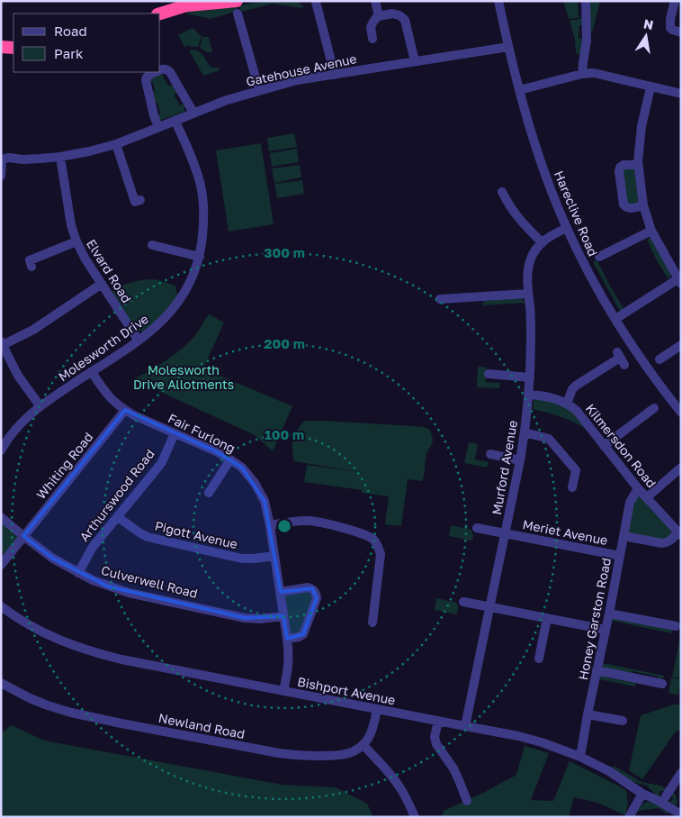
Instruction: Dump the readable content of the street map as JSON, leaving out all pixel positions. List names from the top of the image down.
{
  "streets": {
    "street": [
      "Gatehouse Avenue",
      "Hareclive Road",
      "Elvard Road",
      "Molesworth Drive",
      "Fair Furlong",
      "Kilmersdon Road",
      "Whiting Road",
      "Murford Avenue",
      "Arthurswood Road",
      "Meriet Avenue",
      "Pigott Avenue",
      "Culverwell Road",
      "Honey Garston Road",
      "Bishport Avenue",
      "Newland Road"
    ]
  },
  "crossings": [
    ["Gatehouse Avenue", "Hareclive Road"],
    ["Gatehouse Avenue", "Elvard Road"],
    ["Gatehouse Avenue", "Molesworth Drive"],
    ["Hareclive Road", "Murford Avenue"],
    ["Elvard Road", "Molesworth Drive"],
    ["Molesworth Drive", "Fair Furlong"],
    ["Fair Furlong", "Whiting Road"],
    ["Fair Furlong", "Arthurswood Road"],
    ["Fair Furlong", "Pigott Avenue"],
    ["Fair Furlong", "Culverwell Road"],
    ["Fair Furlong", "Bishport Avenue"],
    ["Kilmersdon Road", "Murford Avenue"],
    ["Kilmersdon Road", "Honey Garston Road"],
    ["Whiting Road", "Culverwell Road"],
    ["Murford Avenue", "Meriet Avenue"],
    ["Murford Avenue", "Bishport Avenue"],
    ["Arthurswood Road", "Pigott Avenue"],
    ["Arthurswood Road", "Culverwell Road"],
    ["Meriet Avenue", "Honey Garston Road"],
    ["Honey Garston Road", "Bishport Avenue"]
  ],
  "parks": ["Molesworth Drive Allotments"],
  "legend": ["Road", "Park"],
  "north": "top",
  "rings": ["300 m", "200 m", "100 m"]
}
